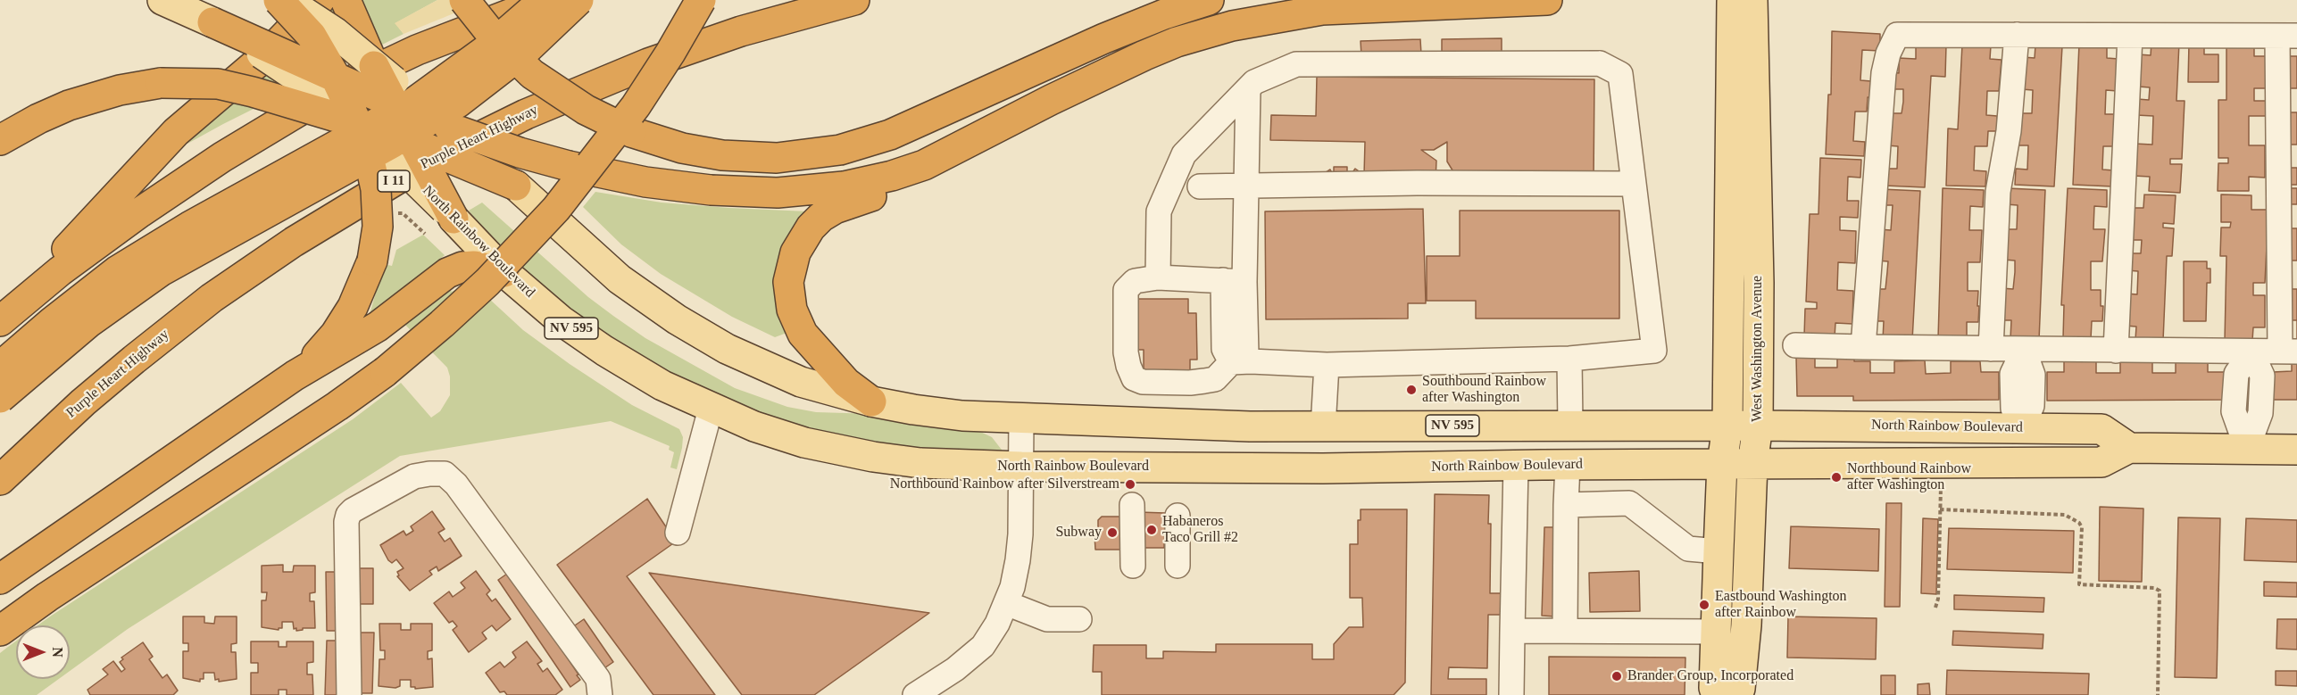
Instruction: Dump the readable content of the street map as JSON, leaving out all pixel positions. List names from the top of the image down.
{
  "streets": {
    "highway": ["Purple Heart Highway", "I 11"],
    "main road": ["North Rainbow Boulevard", "NV 595", "West Washington Avenue"]
  },
  "crossings": [
    ["North Rainbow Boulevard", "West Washington Avenue"]
  ],
  "places": [
    "Southbound Rainbow after Washington",
    "Northbound Rainbow after Washington",
    "Northbound Rainbow after Silverstream",
    "Habaneros Taco Grill #2",
    "Subway",
    "Eastbound Washington after Rainbow",
    "Brander Group, Incorporated"
  ],
  "north": "right"
}
